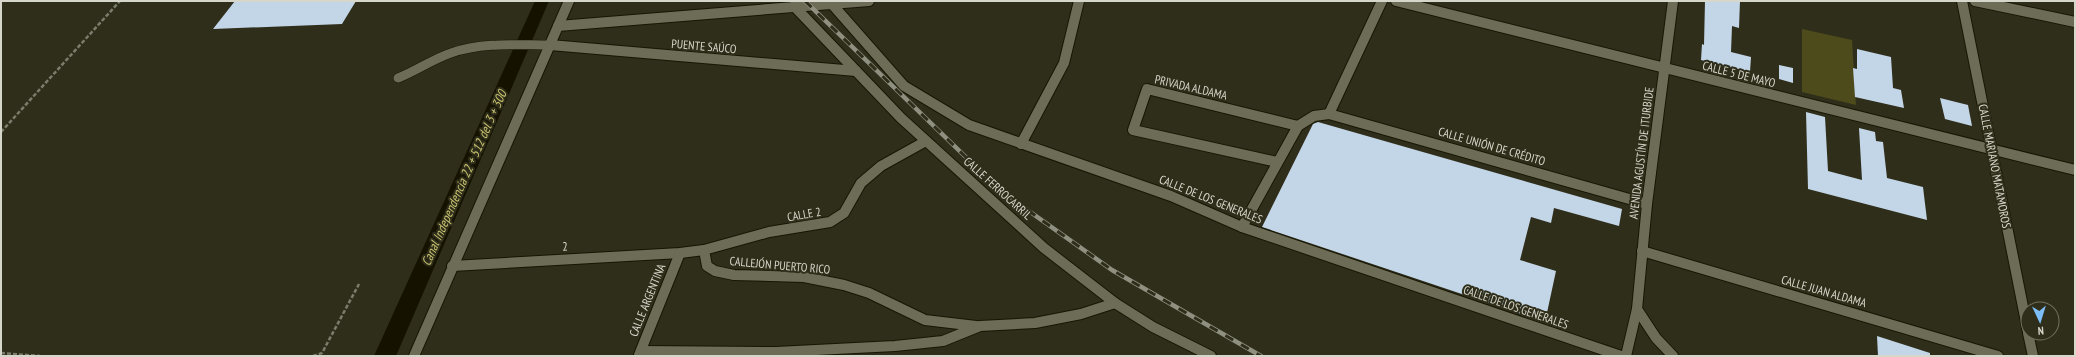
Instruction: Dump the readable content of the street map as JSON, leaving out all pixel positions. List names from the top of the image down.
{
  "streets": {
    "street": [
      "PUENTE SAÚCO",
      "CALLE 5 DE MAYO",
      "PRIVADA ALDAMA",
      "CALLE UNIÓN DE CRÉDITO",
      "AVENIDA AGUSTÍN DE ITURBIDE",
      "CALLE MARIANO MATAMOROS",
      "CALLE FERROCARRIL",
      "CALLE DE LOS GENERALES",
      "CALLE 2",
      "2",
      "CALLEJÓN PUERTO RICO",
      "CALLE JUAN ALDAMA",
      "CALLE ARGENTINA"
    ]
  },
  "crossings": [
    ["PUENTE SAÚCO", "CALLE FERROCARRIL"],
    ["CALLE 5 DE MAYO", "AVENIDA AGUSTÍN DE ITURBIDE"],
    ["CALLE 5 DE MAYO", "CALLE MARIANO MATAMOROS"],
    ["CALLE UNIÓN DE CRÉDITO", "AVENIDA AGUSTÍN DE ITURBIDE"],
    ["AVENIDA AGUSTÍN DE ITURBIDE", "CALLE JUAN ALDAMA"],
    ["CALLE FERROCARRIL", "CALLE 2"],
    ["CALLE 2", "2"],
    ["CALLE 2", "CALLEJÓN PUERTO RICO"],
    ["CALLE 2", "CALLE ARGENTINA"],
    ["2", "CALLE ARGENTINA"]
  ],
  "water": ["Canal Independencia 22 + 512 del 3 + 300"],
  "north": "bottom"
}
